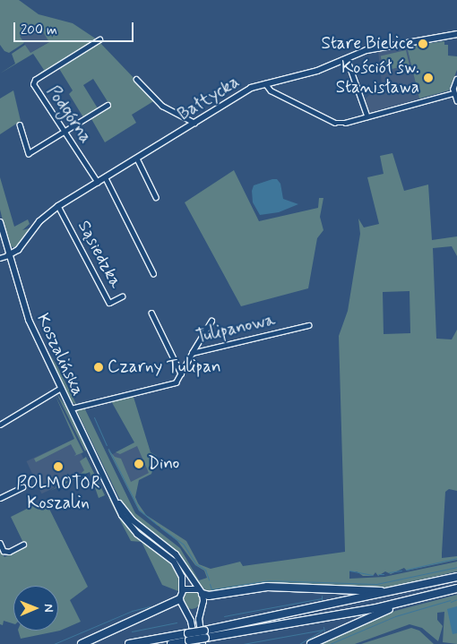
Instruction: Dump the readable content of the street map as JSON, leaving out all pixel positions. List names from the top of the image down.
{
  "streets": {
    "main road": ["Bałtycka", "Koszalińska"],
    "street": ["Podgórna", "Sąsiedzka", "Tulipanowa"]
  },
  "crossings": [
    ["Bałtycka", "Podgórna"],
    ["Bałtycka", "Sąsiedzka"],
    ["Bałtycka", "Koszalińska"]
  ],
  "places": [
    "Stare Bielice",
    "Kościół św. Stanisława",
    "Czarny Tulipan",
    "Dino",
    "POLMOTOR Koszalin"
  ],
  "scale_bar": "200 m",
  "north": "right"
}
